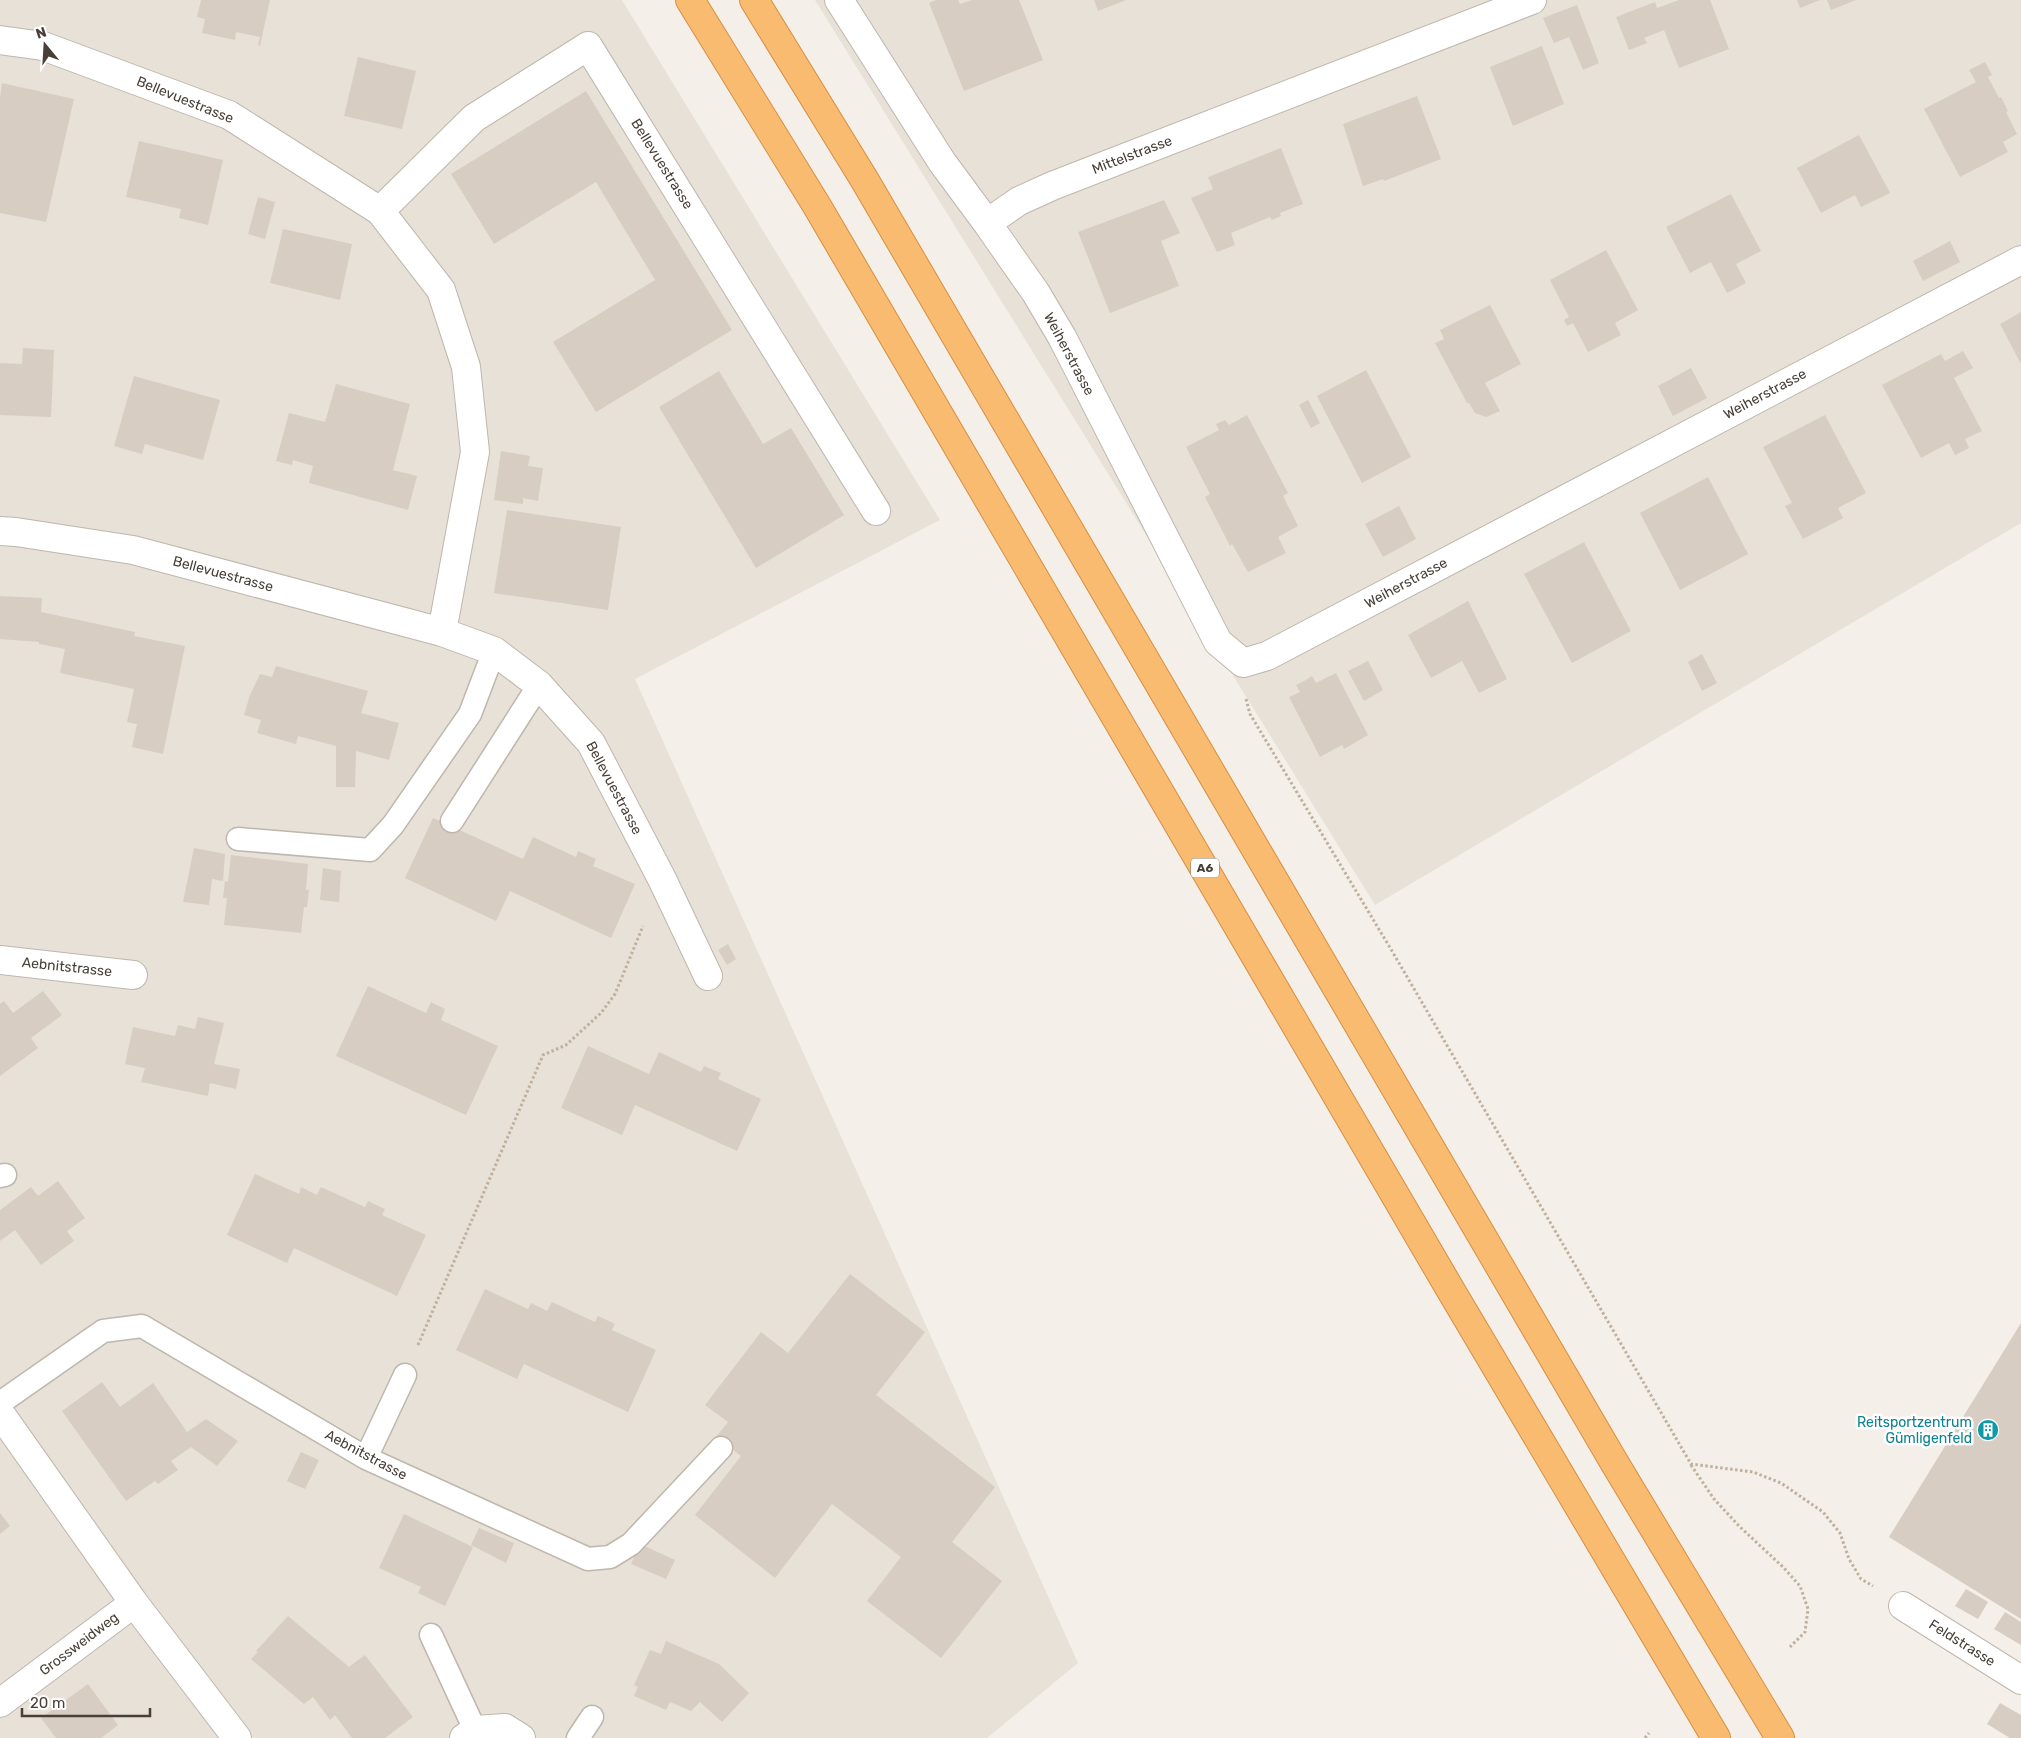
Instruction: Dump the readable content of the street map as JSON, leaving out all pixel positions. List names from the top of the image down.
{
  "streets": {
    "highway": ["A6"],
    "street": [
      "Bellevuestrasse",
      "Mittelstrasse",
      "Weiherstrasse",
      "Aebnitstrasse",
      "Feldstrasse",
      "Grossweidweg"
    ]
  },
  "crossings": [
    ["Mittelstrasse", "Weiherstrasse"]
  ],
  "places": {
    "building": ["Reitsportzentrum Gümligenfeld"]
  },
  "scale_bar": "20 m",
  "north": "top"
}
